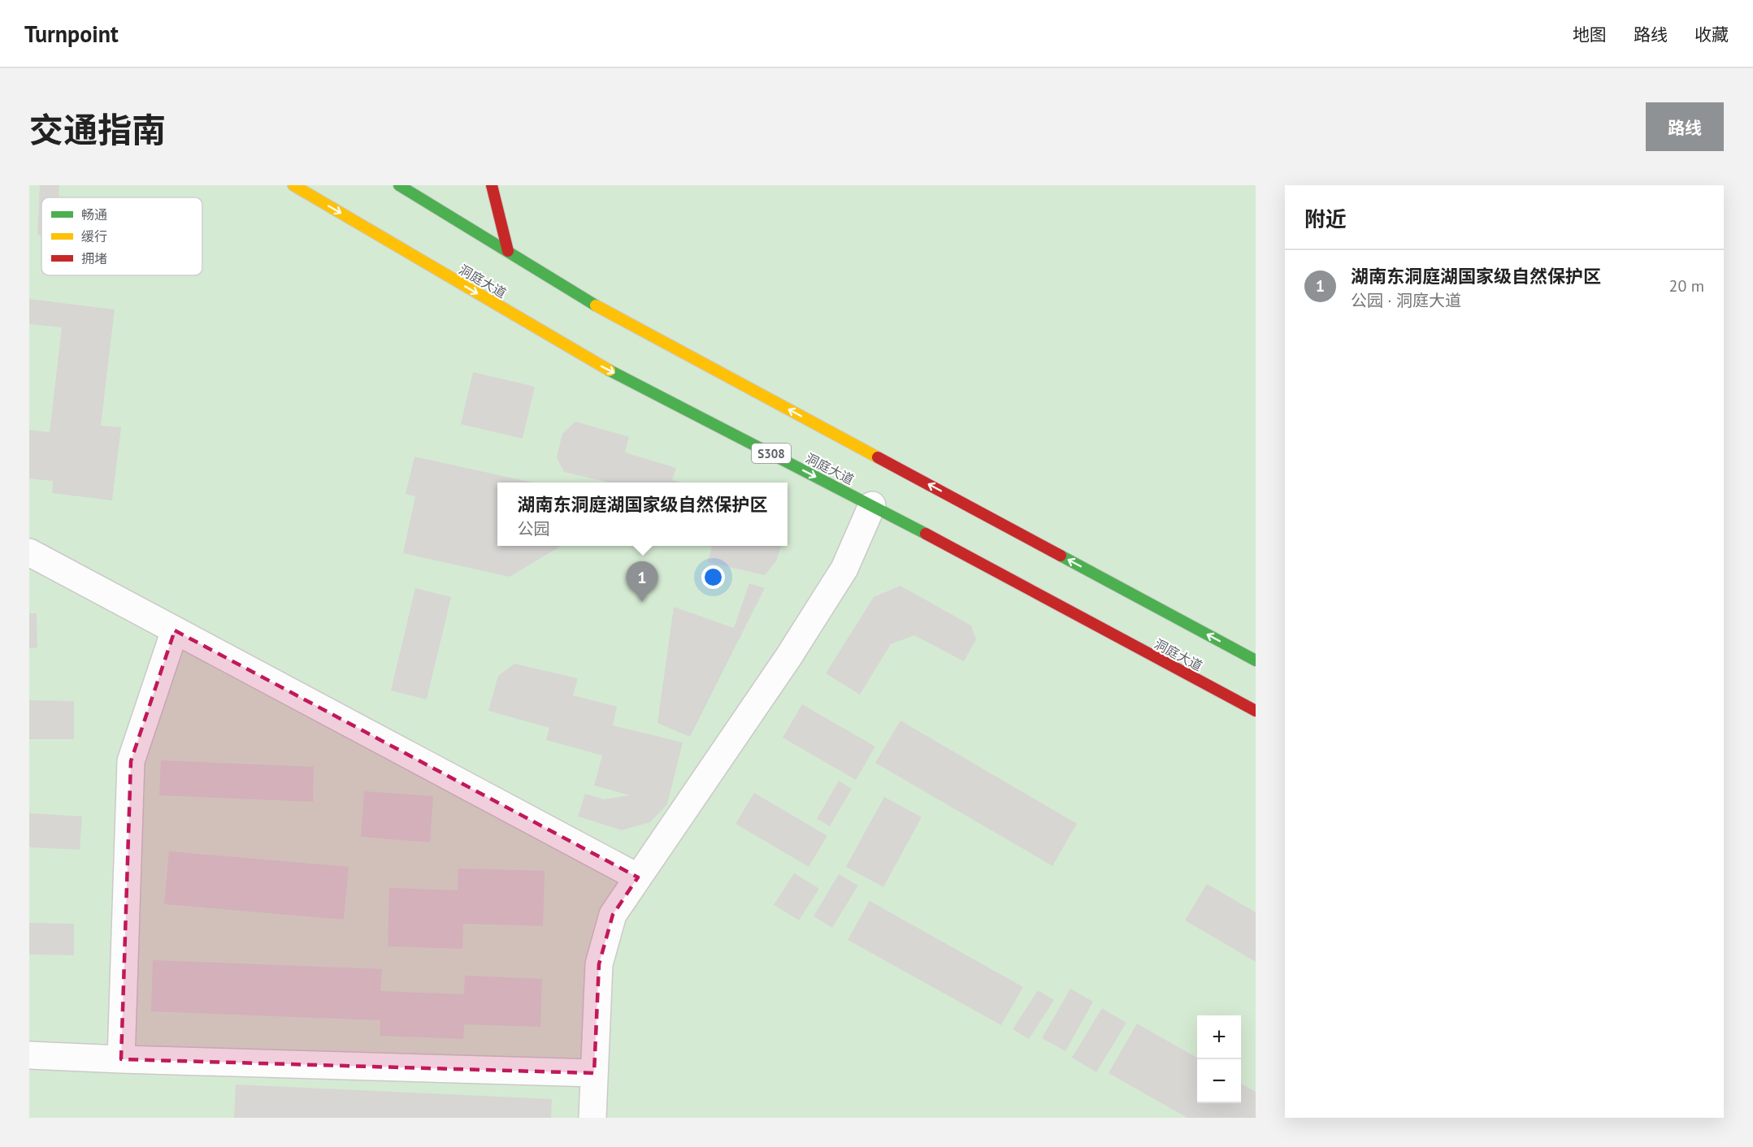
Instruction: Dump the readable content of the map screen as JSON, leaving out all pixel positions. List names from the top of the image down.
{
  "streets": {
    "main road": ["洞庭大道", "S308"]
  },
  "legend": ["畅通", "缓行", "拥堵"],
  "page": {
    "header": "Turnpoint",
    "nav": ["地图", "路线", "收藏"],
    "title": "交通指南",
    "buttons": "路线",
    "heading": "附近",
    "list": [
      {
        "mark": "1",
        "name": "湖南东洞庭湖国家级自然保护区",
        "note": "公园 · 洞庭大道",
        "value": "20 m"
      }
    ],
    "popup": ["湖南东洞庭湖国家级自然保护区", "公园"],
    "pins": "1",
    "map_buttons": ["+", "−"]
  }
}
